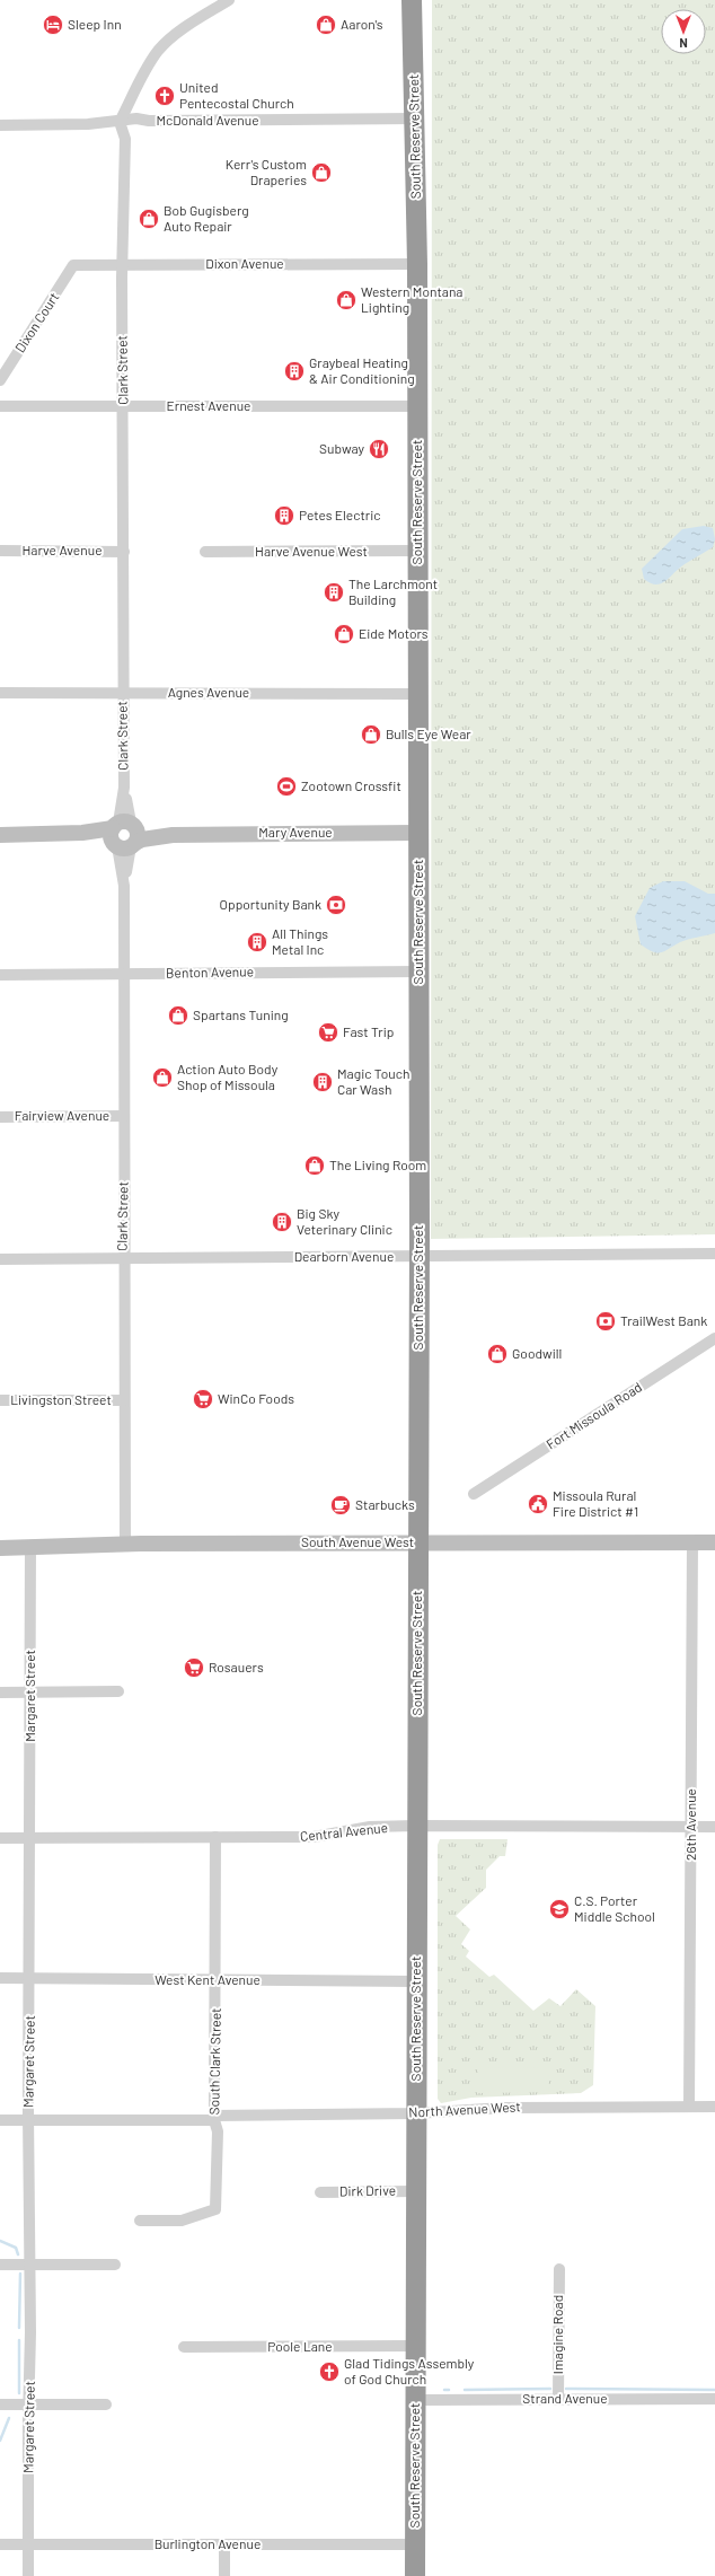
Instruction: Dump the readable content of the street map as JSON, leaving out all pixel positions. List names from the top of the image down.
{
  "streets": {
    "highway": ["South Reserve Street"],
    "street": [
      "McDonald Avenue",
      "Dixon Avenue",
      "Dixon Court",
      "Clark Street",
      "Ernest Avenue",
      "Harve Avenue",
      "Harve Avenue West",
      "Agnes Avenue",
      "Mary Avenue",
      "Benton Avenue",
      "Fairview Avenue",
      "Dearborn Avenue",
      "Livingston Street",
      "Fort Missoula Road",
      "South Avenue West",
      "Margaret Street",
      "26th Avenue",
      "Central Avenue",
      "West Kent Avenue",
      "South Clark Street",
      "North Avenue West",
      "Dirk Drive",
      "Imagine Road",
      "Poole Lane",
      "Strand Avenue",
      "Burlington Avenue"
    ]
  },
  "crossings": [
    ["McDonald Avenue", "South Reserve Street"],
    ["McDonald Avenue", "Clark Street"],
    ["South Reserve Street", "Dixon Avenue"],
    ["South Reserve Street", "Ernest Avenue"],
    ["South Reserve Street", "Harve Avenue West"],
    ["South Reserve Street", "Agnes Avenue"],
    ["South Reserve Street", "Mary Avenue"],
    ["South Reserve Street", "Benton Avenue"],
    ["South Reserve Street", "Dearborn Avenue"],
    ["South Reserve Street", "South Avenue West"],
    ["South Reserve Street", "Central Avenue"],
    ["South Reserve Street", "West Kent Avenue"],
    ["South Reserve Street", "North Avenue West"],
    ["South Reserve Street", "Dirk Drive"],
    ["South Reserve Street", "Poole Lane"],
    ["South Reserve Street", "Strand Avenue"],
    ["South Reserve Street", "Burlington Avenue"],
    ["Dixon Avenue", "Dixon Court"],
    ["Dixon Avenue", "Clark Street"],
    ["Clark Street", "Ernest Avenue"],
    ["Clark Street", "Harve Avenue"],
    ["Clark Street", "Agnes Avenue"],
    ["Clark Street", "Mary Avenue"],
    ["Clark Street", "Benton Avenue"],
    ["Clark Street", "Fairview Avenue"],
    ["Clark Street", "Dearborn Avenue"],
    ["Clark Street", "Livingston Street"],
    ["Clark Street", "South Avenue West"],
    ["South Avenue West", "Margaret Street"],
    ["South Avenue West", "26th Avenue"],
    ["Margaret Street", "Central Avenue"],
    ["Margaret Street", "West Kent Avenue"],
    ["Margaret Street", "North Avenue West"],
    ["Margaret Street", "Burlington Avenue"],
    ["26th Avenue", "Central Avenue"],
    ["26th Avenue", "North Avenue West"],
    ["Central Avenue", "South Clark Street"],
    ["West Kent Avenue", "South Clark Street"],
    ["South Clark Street", "North Avenue West"],
    ["Imagine Road", "Strand Avenue"]
  ],
  "places": {
    "hotel": ["Sleep Inn"],
    "shop": [
      "Aaron's",
      "Kerr's Custom Draperies",
      "Bob Gugisberg Auto Repair",
      "Western Montana Lighting",
      "Eide Motors",
      "Bulls Eye Wear",
      "Spartans Tuning",
      "Action Auto Body Shop of Missoula",
      "The Living Room",
      "Goodwill"
    ],
    "church": ["United Pentecostal Church", "Glad Tidings Assembly of God Church"],
    "building": [
      "Graybeal Heating & Air Conditioning",
      "Petes Electric",
      "The Larchmont Building",
      "All Things Metal Inc",
      "Magic Touch Car Wash",
      "Big Sky Veterinary Clinic"
    ],
    "restaurant": ["Subway"],
    "sports": ["Zootown Crossfit"],
    "bank": ["Opportunity Bank", "TrailWest Bank"],
    "supermarket": ["Fast Trip", "WinCo Foods", "Rosauers"],
    "public building": ["Missoula Rural Fire District #1"],
    "cafe": ["Starbucks"],
    "school or university": ["C.S. Porter Middle School"]
  },
  "north": "bottom"
}
